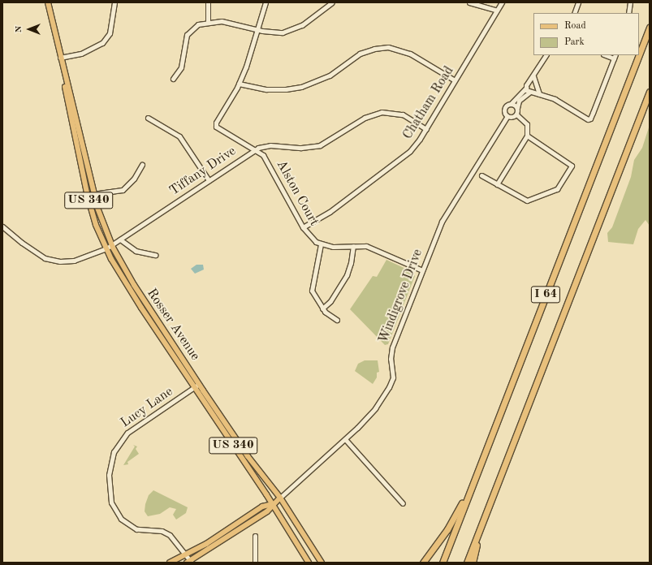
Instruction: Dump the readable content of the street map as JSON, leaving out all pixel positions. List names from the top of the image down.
{
  "streets": {
    "highway": ["I 64"],
    "main road": ["US 340", "Rosser Avenue"],
    "street": [
      "Chatham Road",
      "Tiffany Drive",
      "Alston Court",
      "Windigrove Drive",
      "Lucy Lane"
    ]
  },
  "crossings": [
    ["Chatham Road", "Tiffany Drive"],
    ["Chatham Road", "Alston Court"],
    ["Tiffany Drive", "Alston Court"],
    ["Tiffany Drive", "Rosser Avenue"],
    ["Windigrove Drive", "Rosser Avenue"],
    ["Rosser Avenue", "Lucy Lane"]
  ],
  "legend": ["Road", "Park"],
  "north": "left"
}
